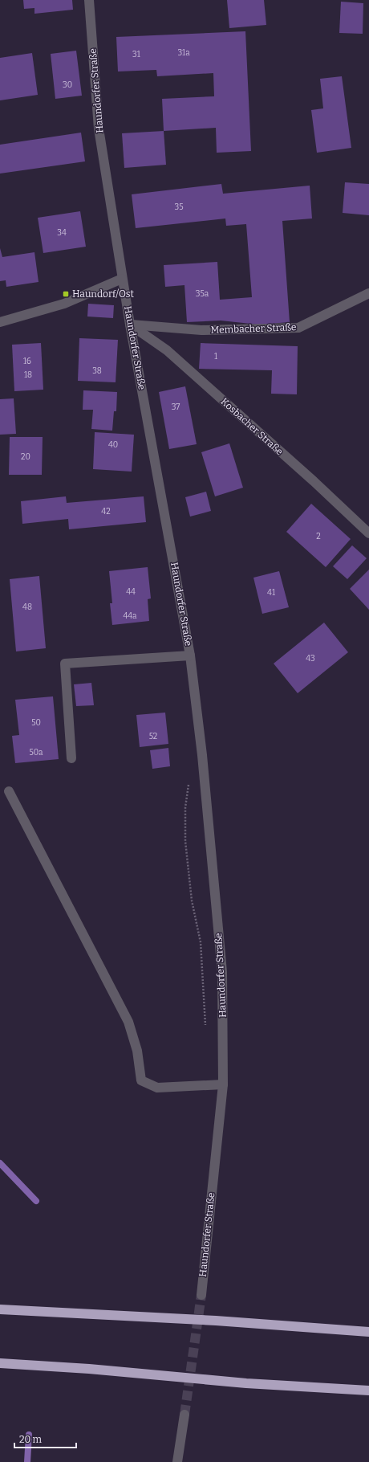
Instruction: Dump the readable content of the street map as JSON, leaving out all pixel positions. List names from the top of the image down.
{
  "streets": {
    "street": ["Haundorfer Straße", "Membacher Straße", "Kosbacher Straße"]
  },
  "crossings": [
    ["Haundorfer Straße", "Membacher Straße"],
    ["Haundorfer Straße", "Kosbacher Straße"],
    ["Membacher Straße", "Kosbacher Straße"]
  ],
  "places": {
    "transit": ["Haundorf/Ost"]
  },
  "house_numbers": [
    "31a",
    "31",
    "30",
    "35",
    "34",
    "35a",
    "1",
    "16",
    "38",
    "18",
    "37",
    "40",
    "20",
    "42",
    "2",
    "44",
    "41",
    "48",
    "44a",
    "43",
    "50",
    "52",
    "50a"
  ],
  "scale_bar": "20 m"
}
